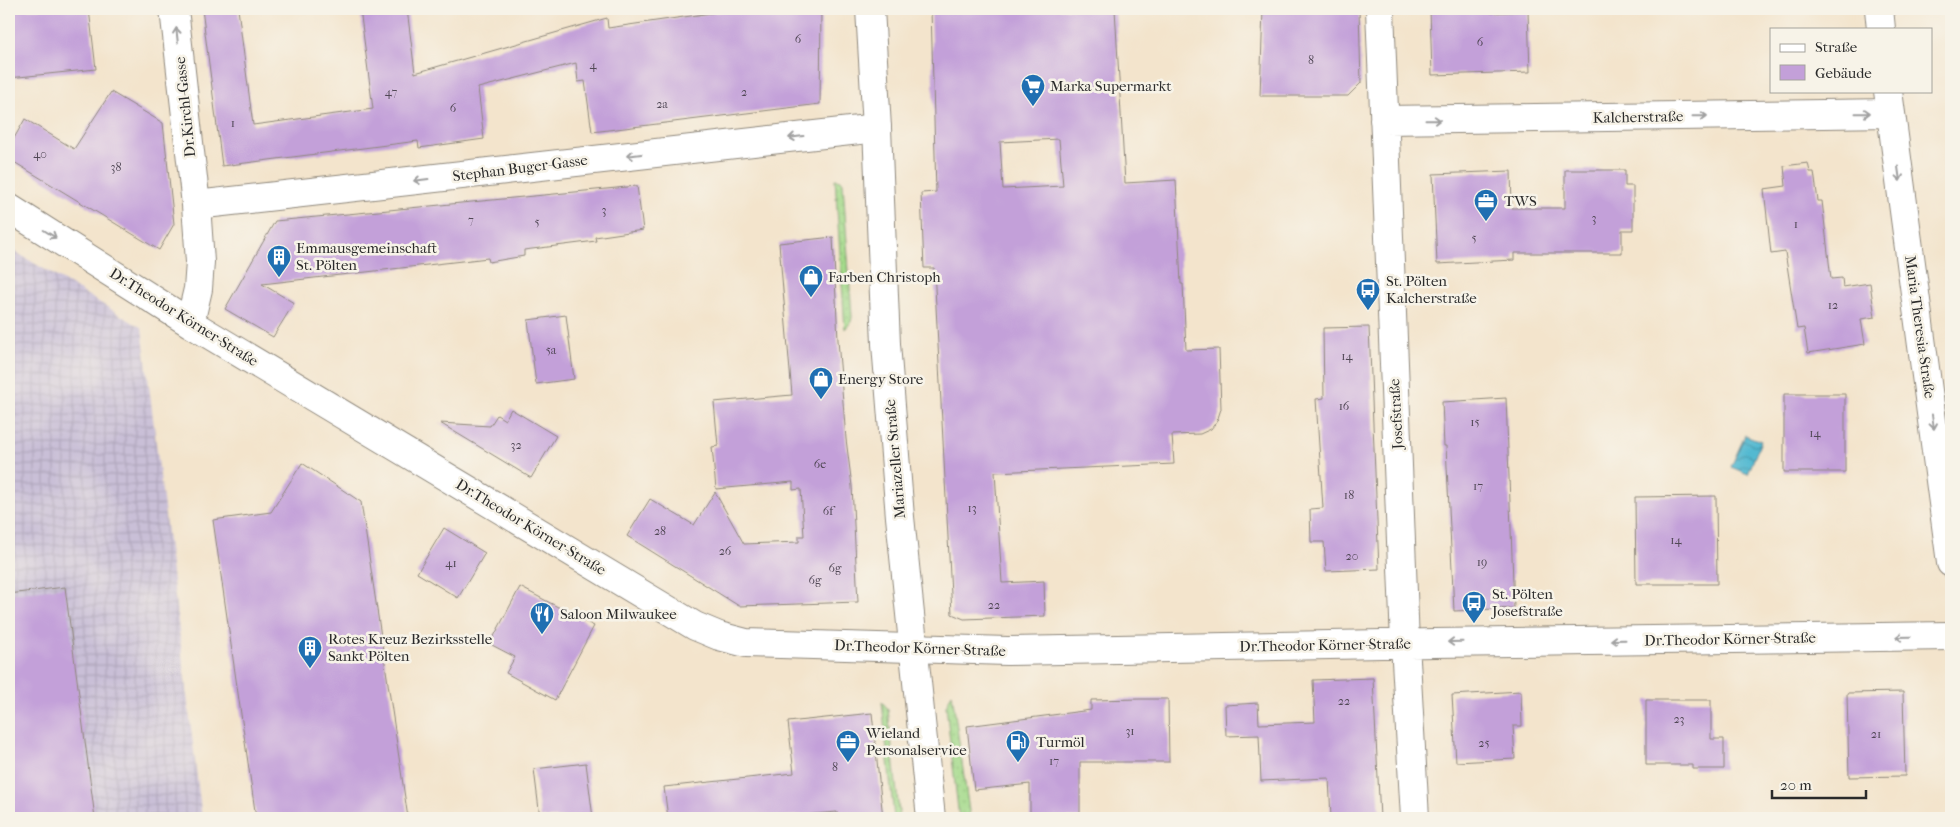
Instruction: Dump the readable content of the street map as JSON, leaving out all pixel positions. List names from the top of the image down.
{
  "streets": {
    "street": [
      "Dr.Kirchl-Gasse",
      "Kalcherstraße",
      "Stephan Buger-Gasse",
      "Dr.Theodor Körner-Straße",
      "Maria Theresia-Straße",
      "Josefstraße",
      "Mariazeller Straße"
    ]
  },
  "crossings": [
    ["Dr.Kirchl-Gasse", "Stephan Buger-Gasse"],
    ["Dr.Kirchl-Gasse", "Dr.Theodor Körner-Straße"],
    ["Kalcherstraße", "Maria Theresia-Straße"],
    ["Kalcherstraße", "Josefstraße"],
    ["Stephan Buger-Gasse", "Mariazeller Straße"],
    ["Dr.Theodor Körner-Straße", "Josefstraße"],
    ["Dr.Theodor Körner-Straße", "Mariazeller Straße"]
  ],
  "one_way": [
    "Dr.Kirchl-Gasse",
    "Kalcherstraße",
    "Stephan Buger-Gasse",
    "Maria Theresia-Straße"
  ],
  "places": {
    "supermarket": ["Marka Supermarkt"],
    "office": ["TWS", "Wieland Personalservice"],
    "building": ["Emmausgemeinschaft St. Pölten", "Rotes Kreuz Bezirksstelle Sankt Pölten"],
    "shop": ["Farben Christoph", "Energy Store"],
    "bus stop": ["St. Pölten Kalcherstraße", "St. Pölten Josefstraße"],
    "restaurant": ["Saloon Milwaukee"],
    "fuel station": ["Turmöl"]
  },
  "house_numbers": [
    "6",
    "6",
    "8",
    "4",
    "47",
    "2",
    "2a",
    "6",
    "1",
    "40",
    "38",
    "3",
    "3",
    "7",
    "5",
    "1",
    "5",
    "12",
    "5a",
    "14",
    "16",
    "15",
    "14",
    "32",
    "6e",
    "17",
    "18",
    "13",
    "6f",
    "28",
    "14",
    "26",
    "20",
    "19",
    "41",
    "6g",
    "6g",
    "22",
    "22",
    "23",
    "31",
    "21",
    "25",
    "17",
    "8"
  ],
  "legend": ["Straße", "Gebäude"],
  "scale_bar": "20 m"
}
